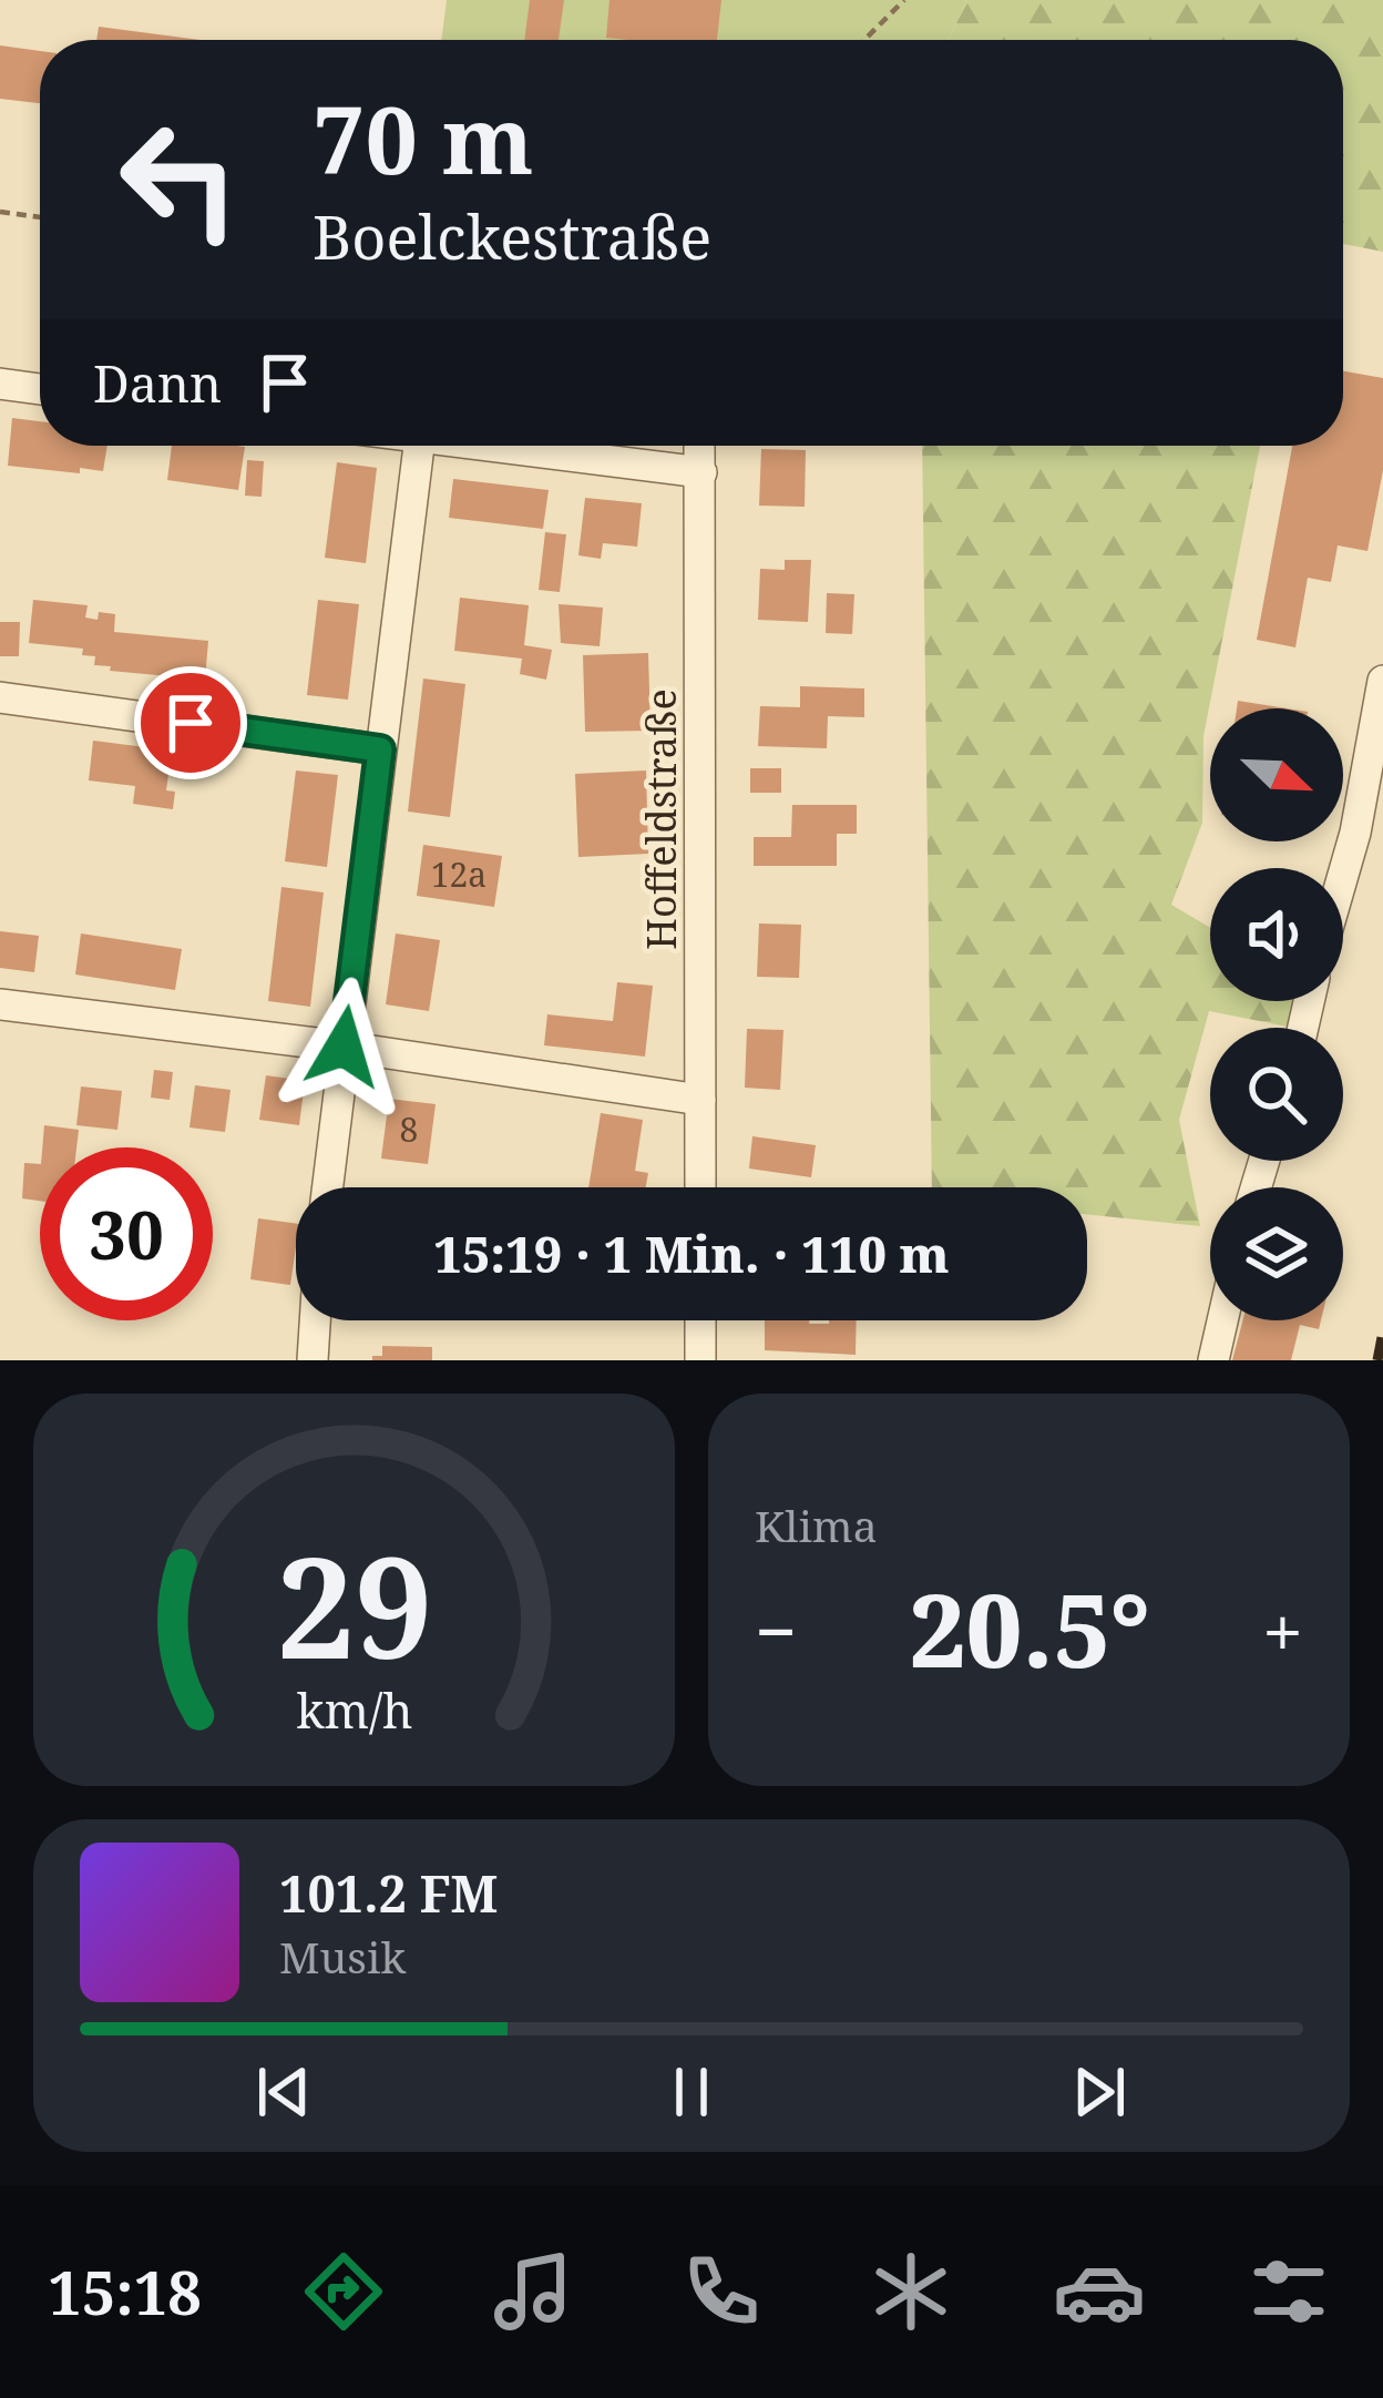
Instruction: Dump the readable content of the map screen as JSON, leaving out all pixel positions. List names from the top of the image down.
{
  "streets": {
    "street": ["Hoffeldstraße"]
  },
  "house_numbers": ["12a", "8"],
  "north": "bottom right",
  "page": {
    "turn": ["70 m", "Boelckestraße"],
    "then": "Dann",
    "limit": "30",
    "trip": "15:19 · 1 Min. · 110 m",
    "tile": "Klima",
    "heat": ["−", "20.5°", "+"],
    "song": ["101.2 FM", "Musik"],
    "tabs": "15:18",
    "gauge": ["29", "km/h"]
  }
}
